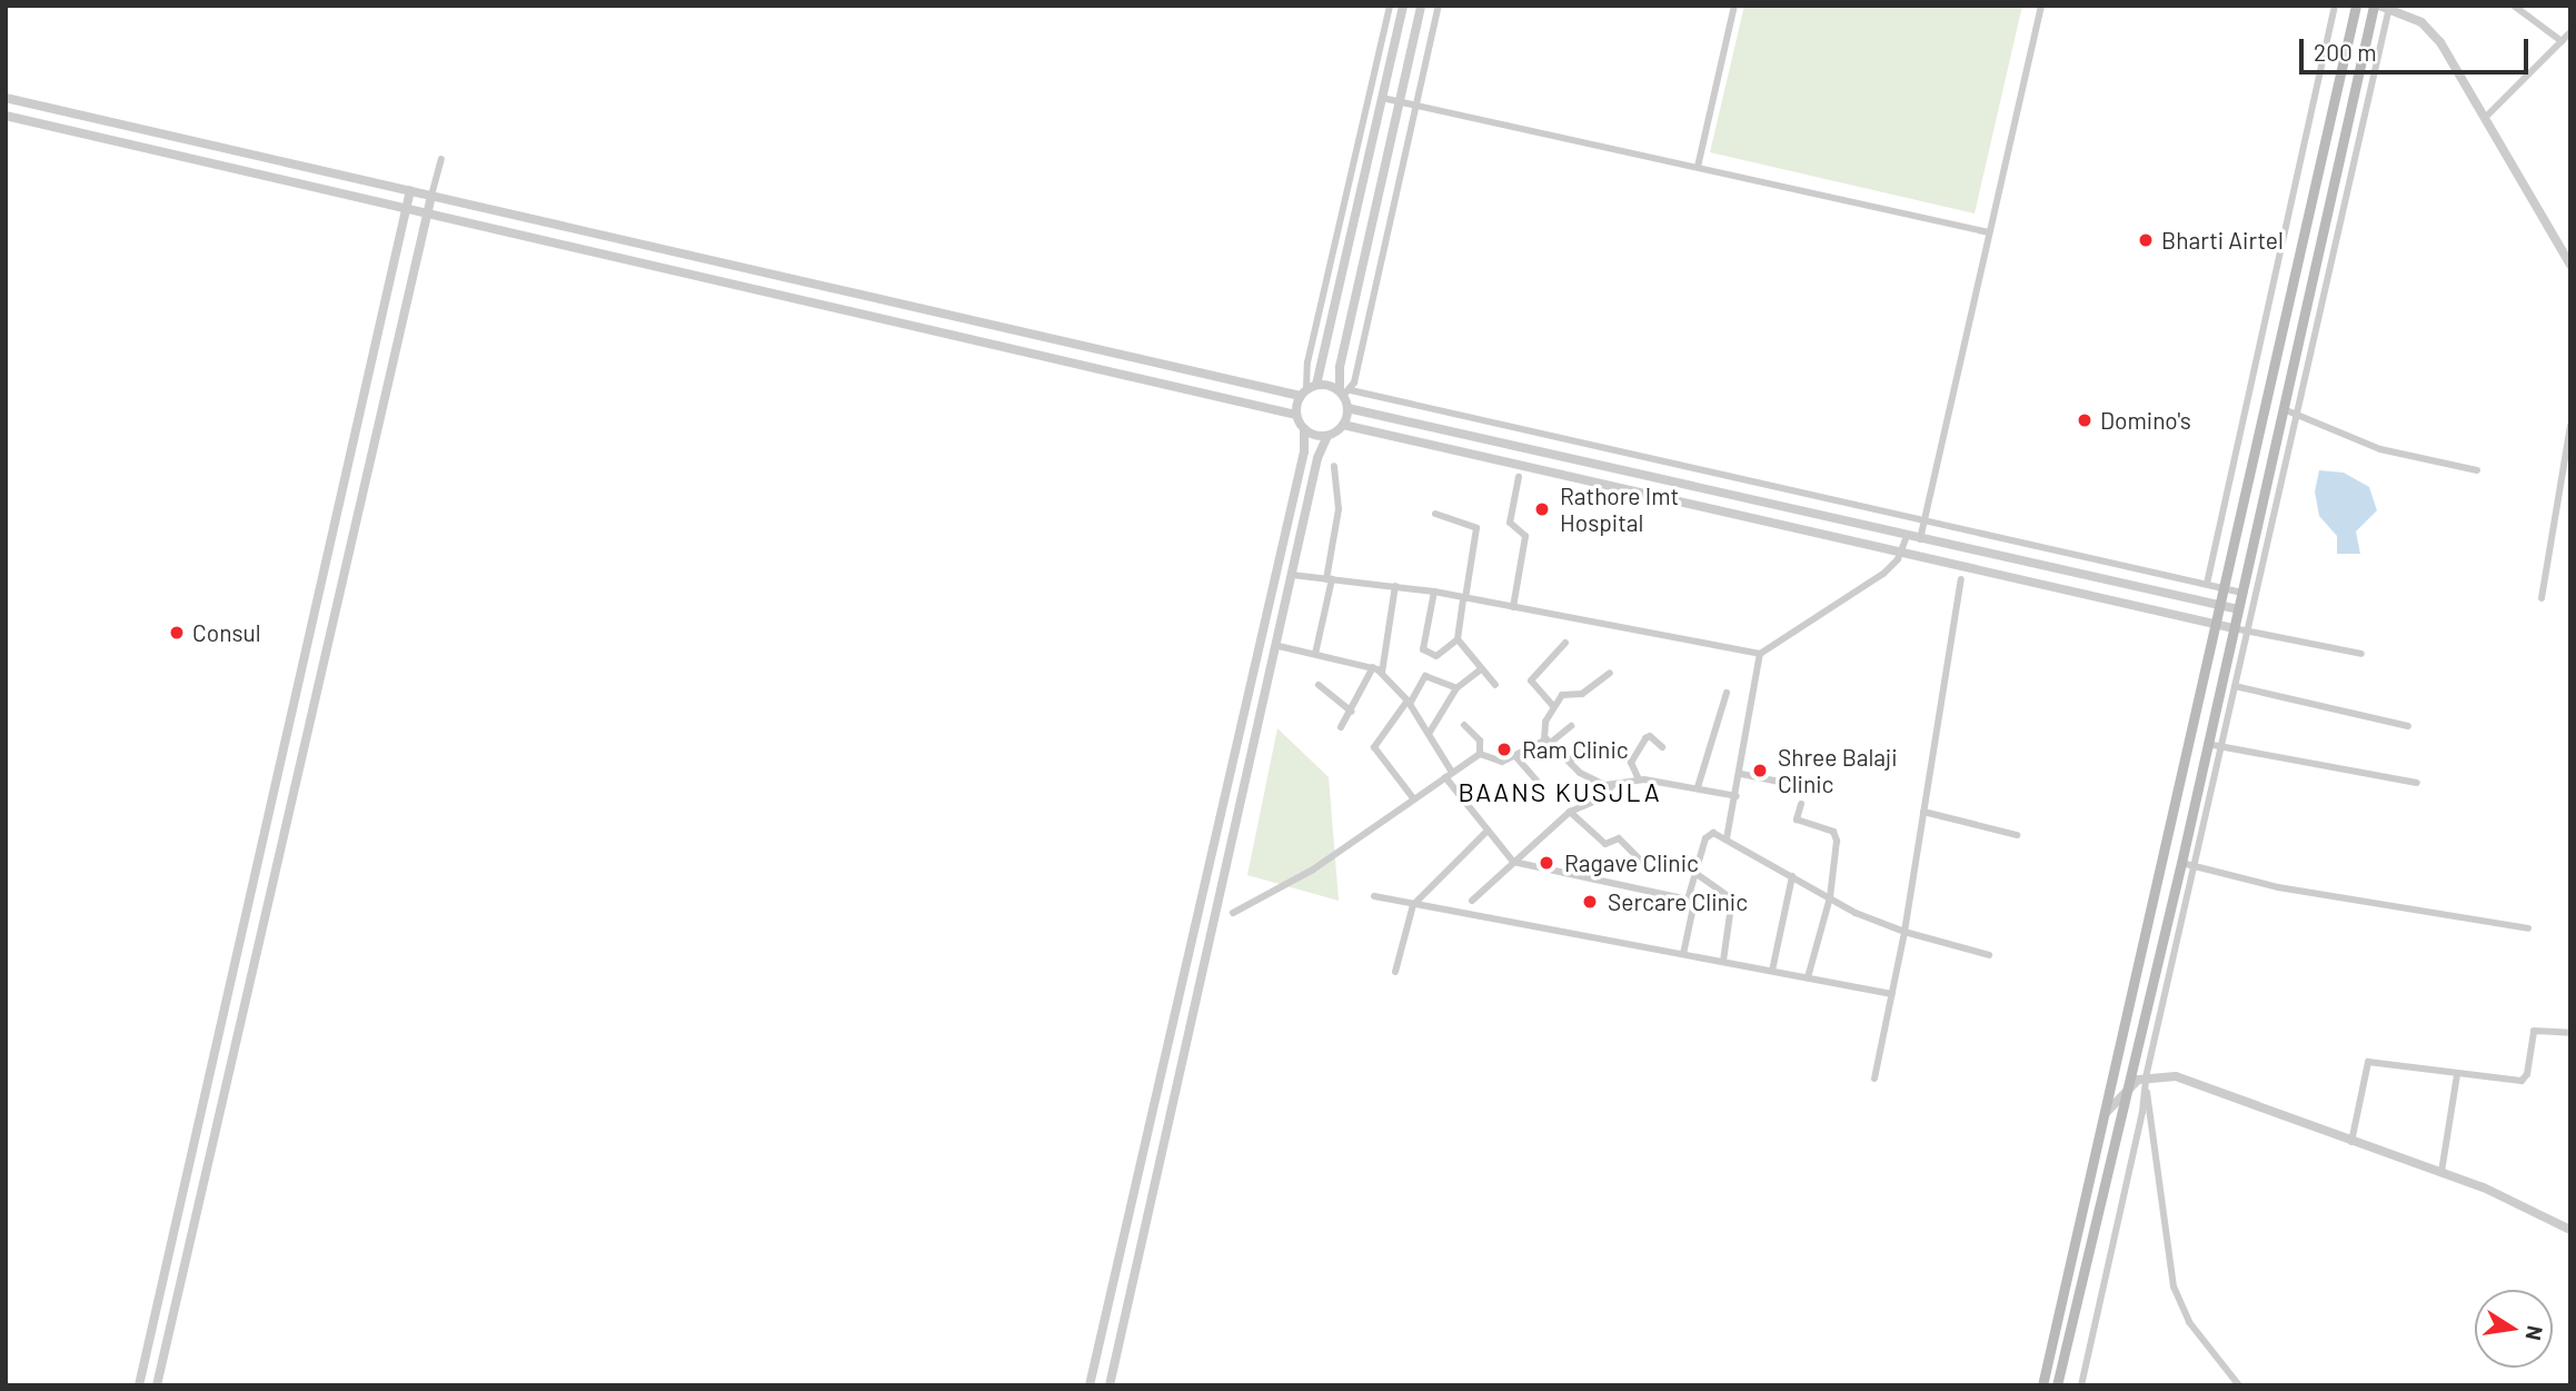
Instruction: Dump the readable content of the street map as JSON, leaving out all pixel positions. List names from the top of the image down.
{
  "districts": ["BAANS KUSJLA"],
  "places": [
    "Bharti Airtel",
    "Domino's",
    "Rathore Imt Hospital",
    "Consul",
    "Ram Clinic",
    "Shree Balaji Clinic",
    "Ragave Clinic",
    "Sercare Clinic"
  ],
  "scale_bar": "200 m",
  "north": "right"
}
